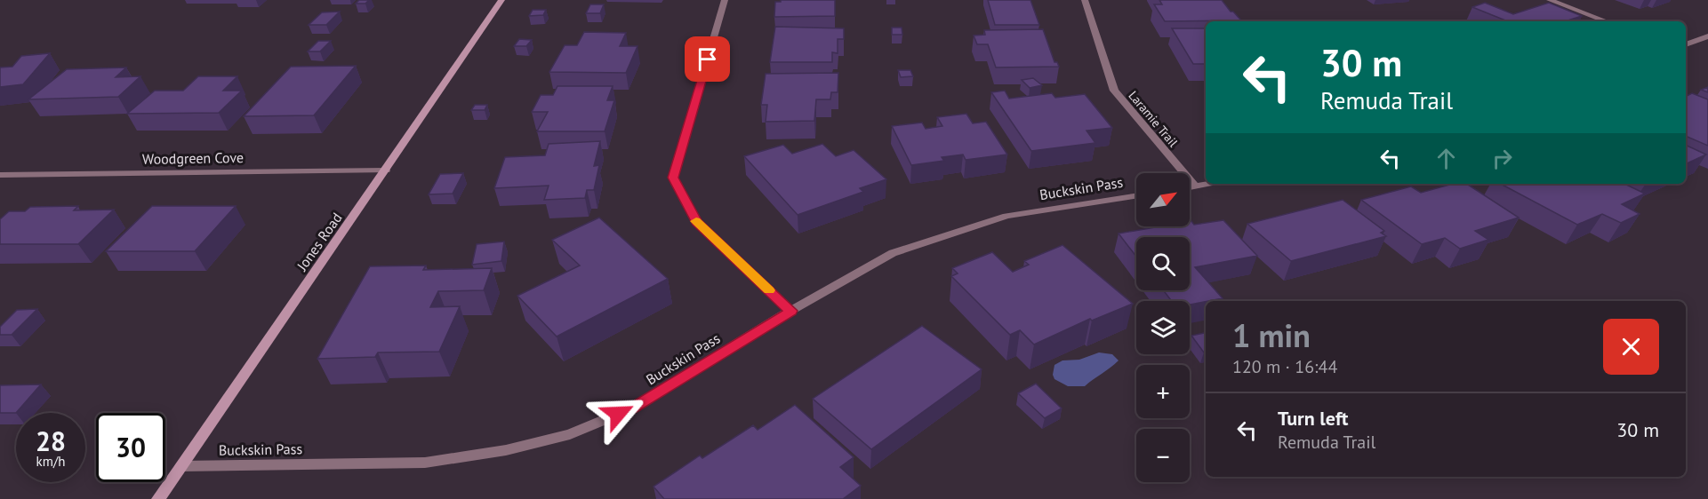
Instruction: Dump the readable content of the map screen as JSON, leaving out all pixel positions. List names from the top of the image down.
{
  "streets": {
    "street": [
      "Laramie Trail",
      "Woodgreen Cove",
      "Buckskin Pass",
      "Jones Road"
    ]
  },
  "crossings": [
    ["Woodgreen Cove", "Jones Road"],
    ["Buckskin Pass", "Jones Road"]
  ],
  "north": "top right",
  "page": {
    "turn": ["30 m", "Remuda Trail"],
    "map_buttons": ["+", "−"],
    "heading": ["1 min", "120 m · 16:44"],
    "list": [
      {
        "name": "Turn left",
        "note": "Remuda Trail",
        "value": "30 m"
      }
    ],
    "speed": "28 km/h",
    "limit": "30"
  }
}
